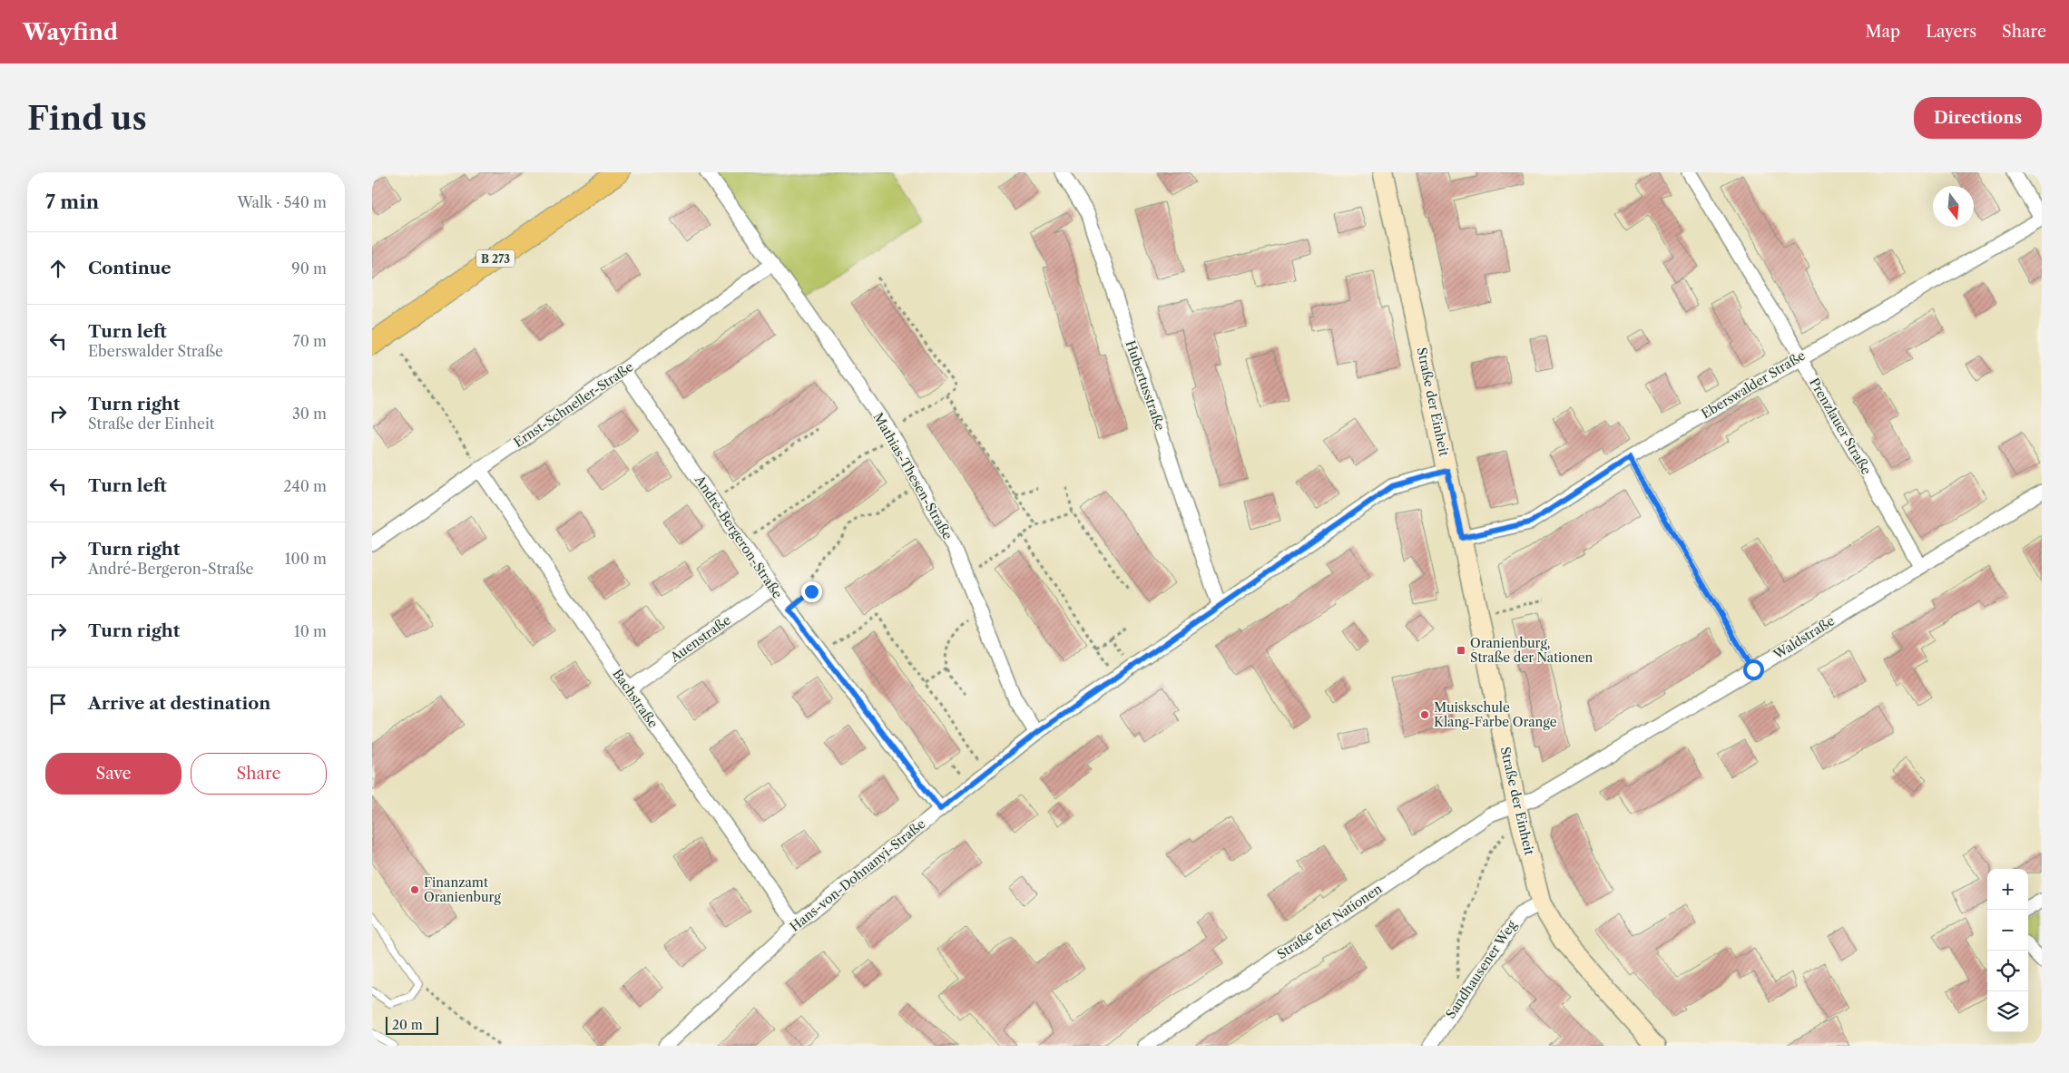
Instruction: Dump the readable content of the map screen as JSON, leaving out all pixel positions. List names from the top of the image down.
{
  "streets": {
    "main road": ["B 273"],
    "street": [
      "Eberswalder Straße",
      "Hubertusstraße",
      "Straße der Einheit",
      "Ernst-Schneller-Straße",
      "Prenzlauer Straße",
      "Mathias-Thesen-Straße",
      "André-Bergeron-Straße",
      "Waldstraße",
      "Auenstraße",
      "Bachstraße",
      "Hans-von-Dohnanyi-Straße",
      "Straße der Nationen",
      "Sandhausener Weg"
    ]
  },
  "crossings": [
    ["Eberswalder Straße", "Straße der Einheit"],
    ["Eberswalder Straße", "Prenzlauer Straße"],
    ["Hubertusstraße", "Hans-von-Dohnanyi-Straße"],
    ["Straße der Einheit", "Waldstraße"],
    ["Straße der Einheit", "Hans-von-Dohnanyi-Straße"],
    ["Straße der Einheit", "Straße der Nationen"],
    ["Straße der Einheit", "Sandhausener Weg"],
    ["Ernst-Schneller-Straße", "Mathias-Thesen-Straße"],
    ["Ernst-Schneller-Straße", "André-Bergeron-Straße"],
    ["Ernst-Schneller-Straße", "Bachstraße"],
    ["Prenzlauer Straße", "Waldstraße"],
    ["Mathias-Thesen-Straße", "Hans-von-Dohnanyi-Straße"],
    ["André-Bergeron-Straße", "Auenstraße"],
    ["André-Bergeron-Straße", "Hans-von-Dohnanyi-Straße"],
    ["Waldstraße", "Straße der Nationen"],
    ["Auenstraße", "Bachstraße"],
    ["Bachstraße", "Hans-von-Dohnanyi-Straße"]
  ],
  "places": {
    "transit": ["Oranienburg, Straße der Nationen"],
    "other": ["Muiskschule Klang-Farbe Orange", "Finanzamt Oranienburg"]
  },
  "scale_bar": "20 m",
  "north": "bottom",
  "page": {
    "header": "Wayfind",
    "nav": ["Map", "Layers", "Share"],
    "buttons": [
      "Directions",
      ["Save", "Share"]
    ],
    "title": "Find us",
    "heading": ["7 min", "Walk · 540 m"],
    "list": [
      ["Continue", "90 m"],
      ["Turn left", "Eberswalder Straße", "70 m"],
      ["Turn right", "Straße der Einheit", "30 m"],
      ["Turn left", "240 m"],
      ["Turn right", "André-Bergeron-Straße", "100 m"],
      ["Turn right", "10 m"],
      "Arrive at destination"
    ],
    "map_buttons": ["+", "−"],
    "scale": "20 m"
  }
}
